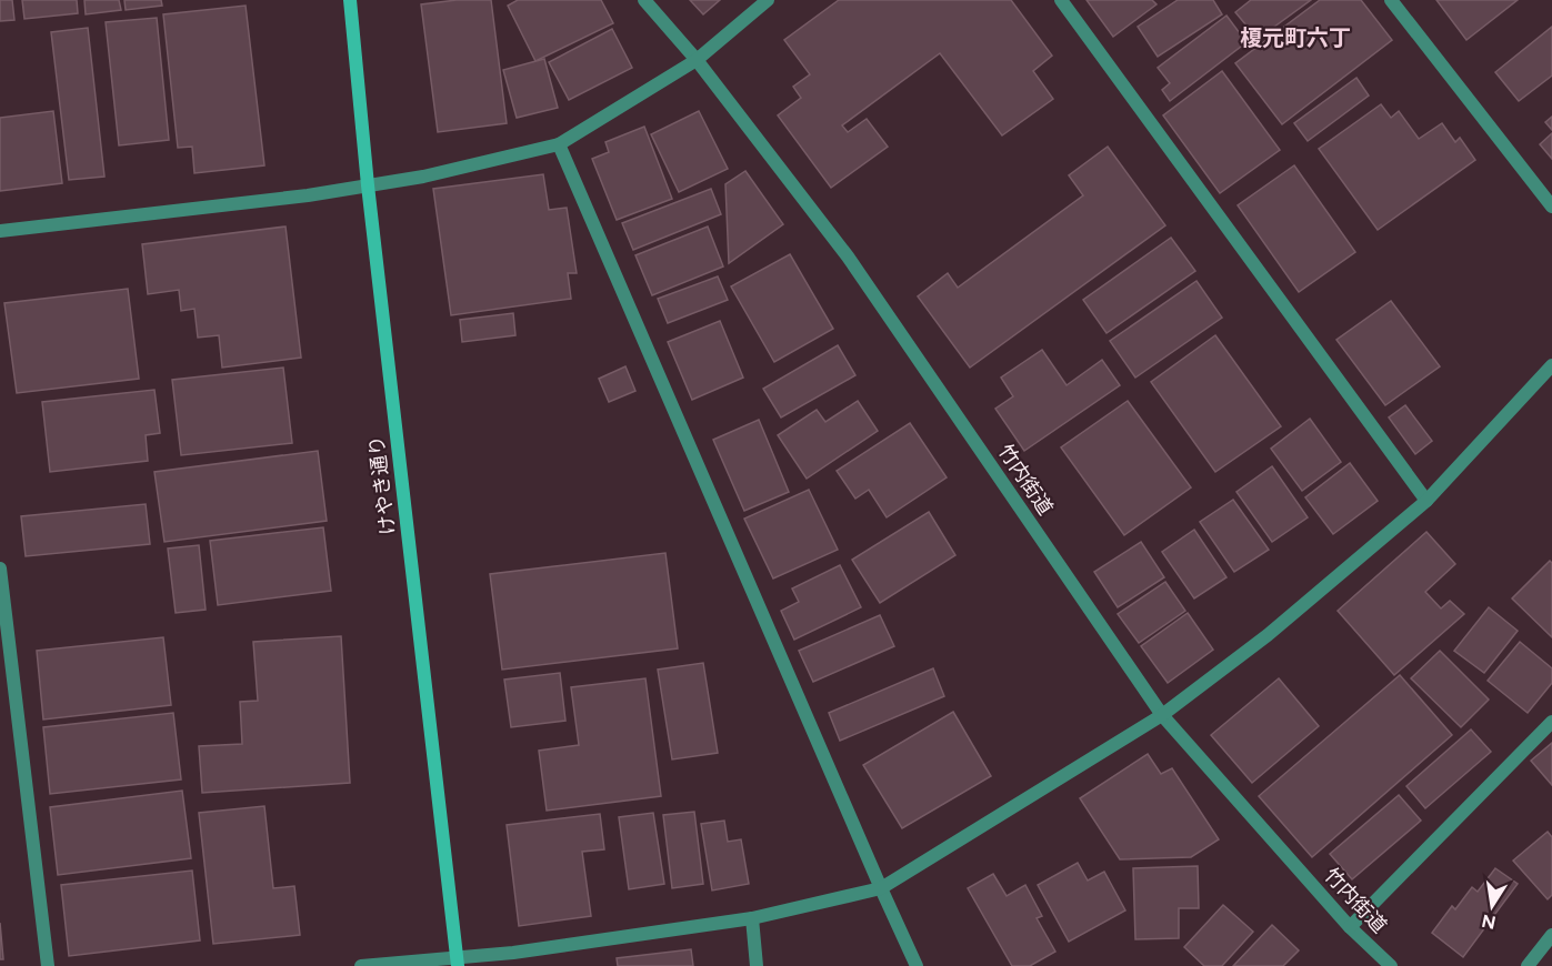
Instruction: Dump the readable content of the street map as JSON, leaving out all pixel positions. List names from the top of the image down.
{
  "streets": {
    "street": ["竹内街道", "けやき通り"]
  },
  "districts": ["榎元町六丁"],
  "north": "bottom"
}
